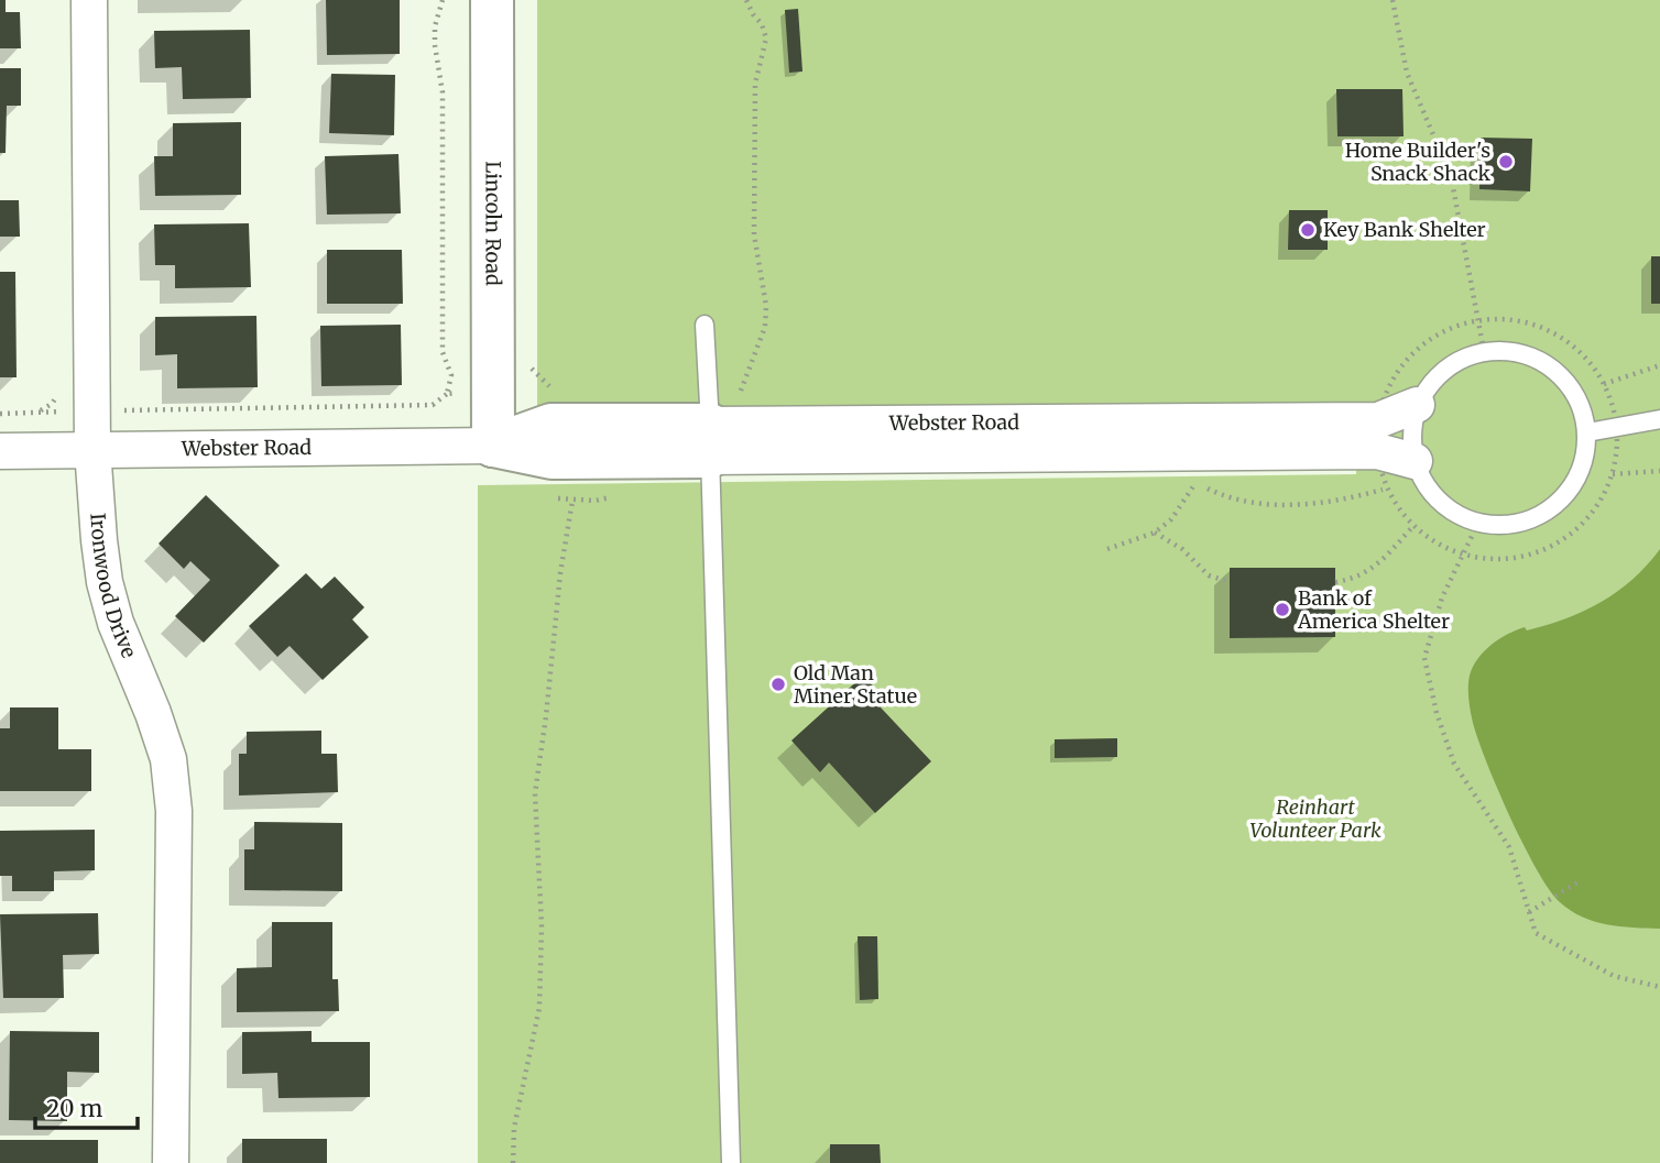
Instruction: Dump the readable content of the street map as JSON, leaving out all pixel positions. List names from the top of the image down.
{
  "streets": {
    "street": ["Lincoln Road", "Webster Road", "Ironwood Drive"]
  },
  "crossings": [
    ["Lincoln Road", "Webster Road"],
    ["Webster Road", "Ironwood Drive"]
  ],
  "parks": ["Reinhart Volunteer Park"],
  "places": [
    "Home Builder's Snack Shack",
    "Key Bank Shelter",
    "Bank of America Shelter",
    "Old Man Miner Statue"
  ],
  "scale_bar": "20 m"
}
